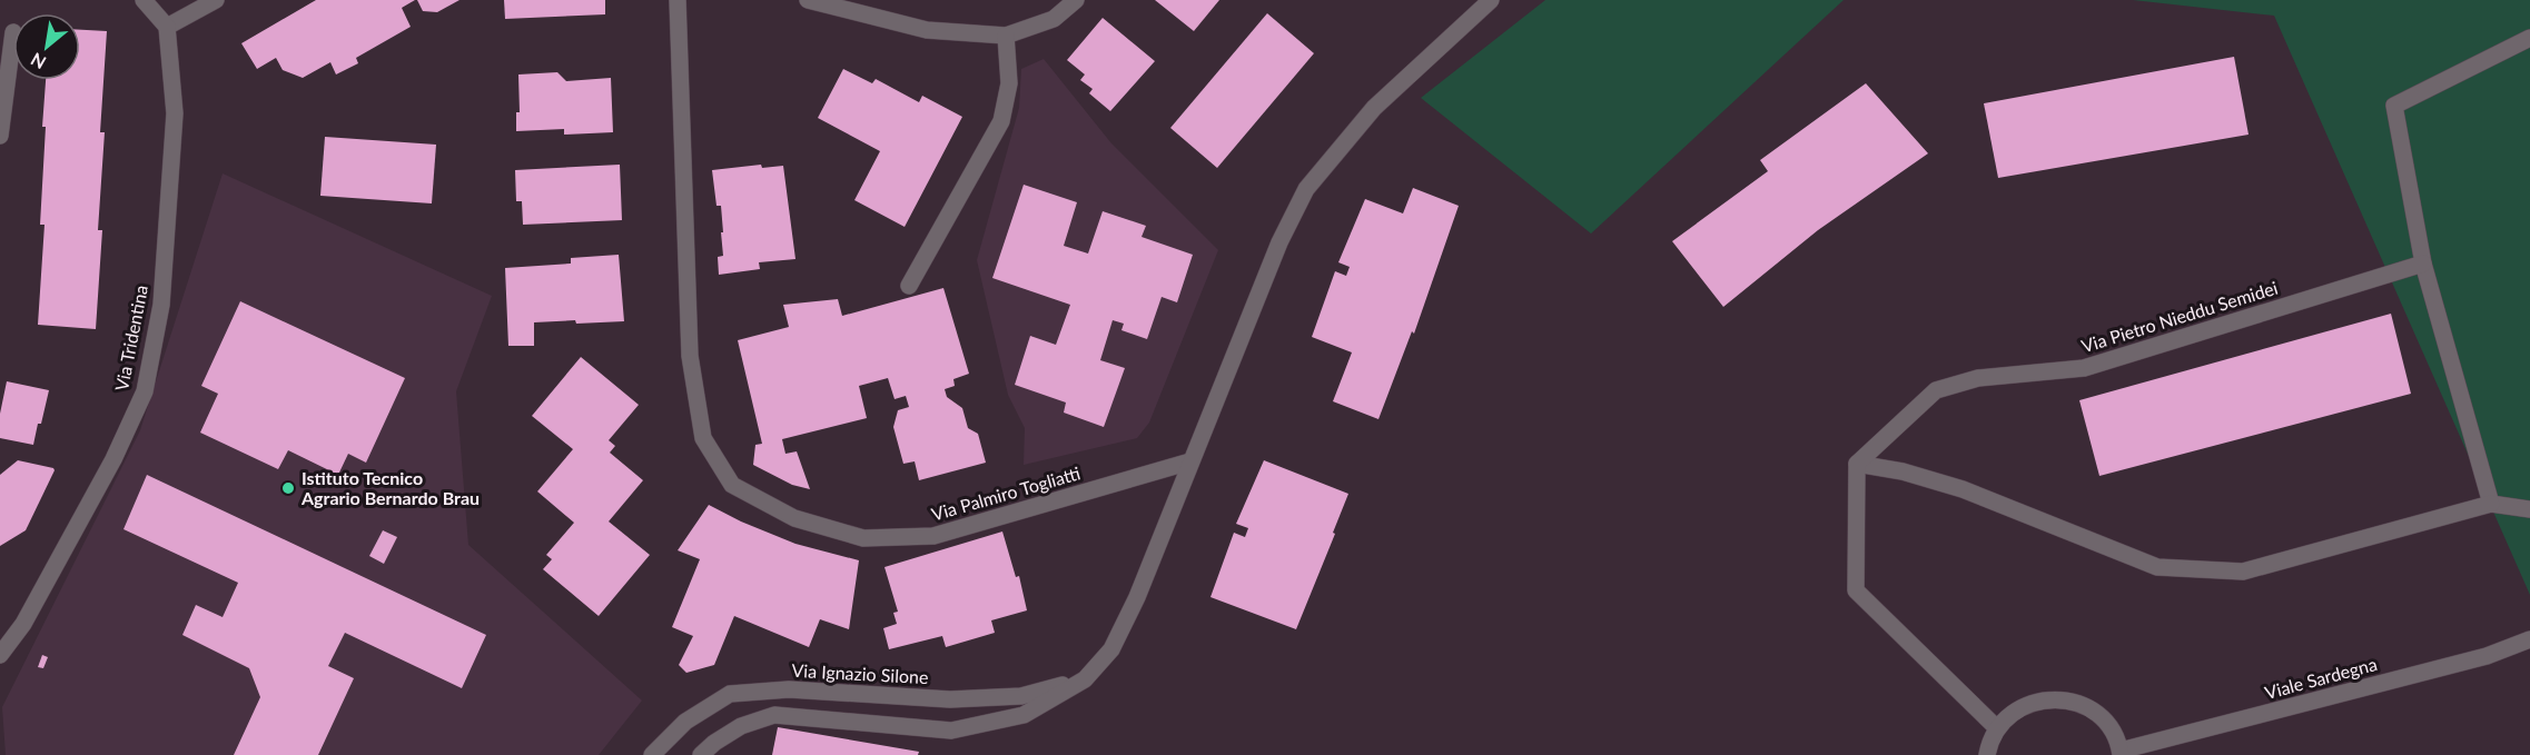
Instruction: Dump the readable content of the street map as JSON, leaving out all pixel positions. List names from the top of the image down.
{
  "streets": {
    "street": [
      "Via Pietro Nieddu Semidei",
      "Via Tridentina",
      "Via Palmiro Togliatti",
      "Via Ignazio Silone",
      "Viale Sardegna"
    ]
  },
  "places": ["Istituto Tecnico Agrario Bernardo Brau"],
  "north": "bottom left"
}
